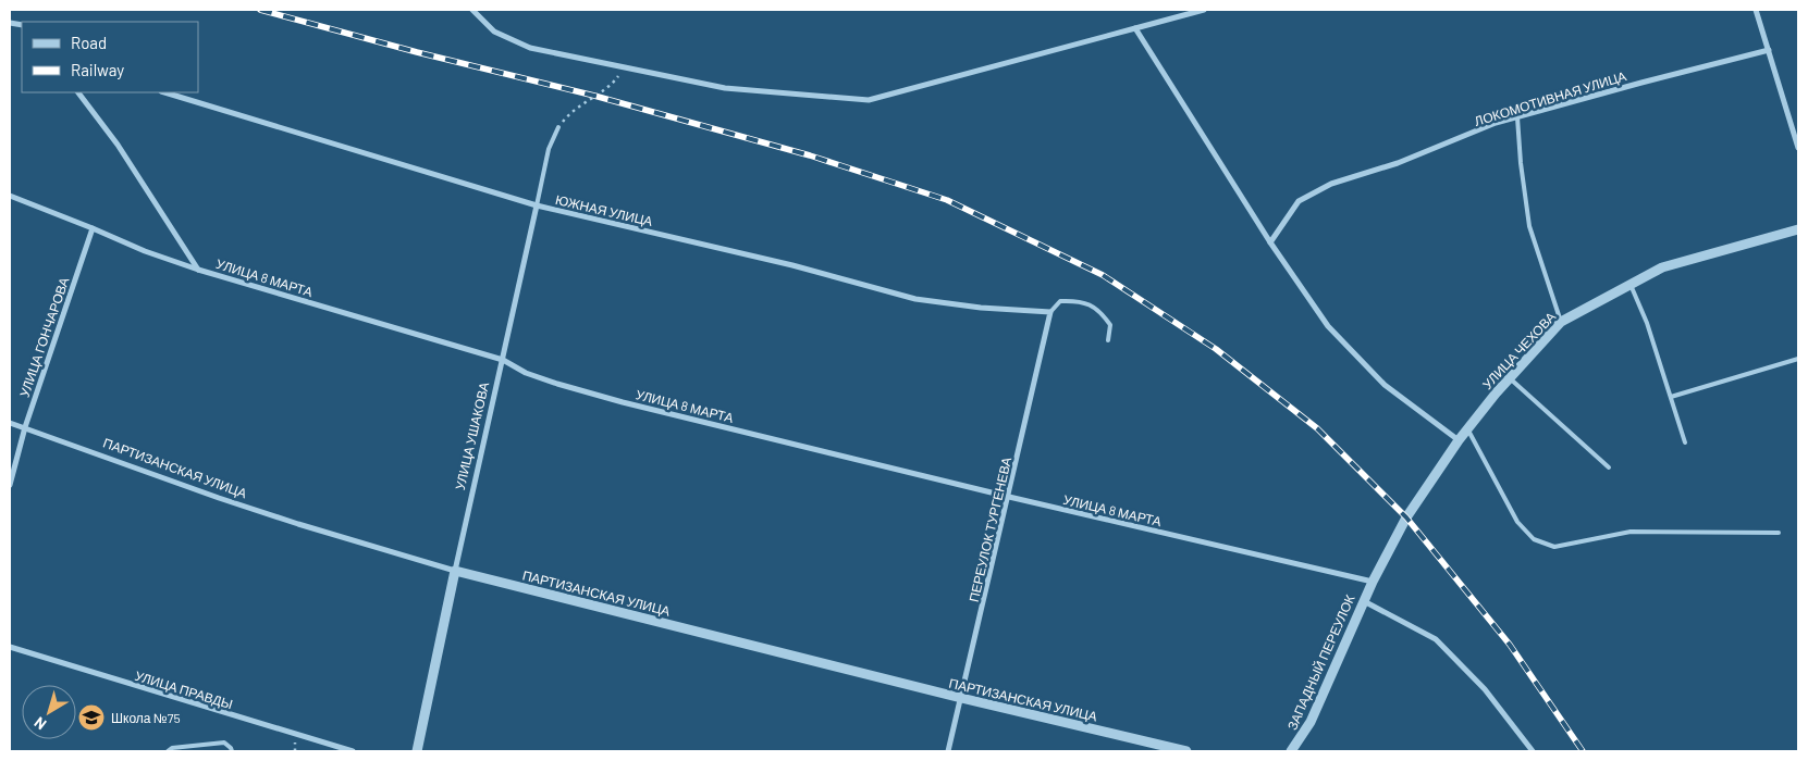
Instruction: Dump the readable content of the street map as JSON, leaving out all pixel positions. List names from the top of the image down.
{
  "streets": {
    "street": [
      "ЛОКОМОТИВНАЯ УЛИЦА",
      "ЮЖНАЯ УЛИЦА",
      "УЛИЦА 8 МАРТА",
      "УЛИЦА ГОНЧАРОВА",
      "УЛИЦА ЧЕХОВА",
      "УЛИЦА УШАКОВА",
      "ПАРТИЗАНСКАЯ УЛИЦА",
      "ПЕРЕУЛОК ТУРГЕНЕВА",
      "ЗАПАДНЫЙ ПЕРЕУЛОК",
      "УЛИЦА ПРАВДЫ"
    ]
  },
  "crossings": [
    ["ЮЖНАЯ УЛИЦА", "УЛИЦА УШАКОВА"],
    ["ЮЖНАЯ УЛИЦА", "ПЕРЕУЛОК ТУРГЕНЕВА"],
    ["УЛИЦА 8 МАРТА", "УЛИЦА ГОНЧАРОВА"],
    ["УЛИЦА 8 МАРТА", "УЛИЦА ЧЕХОВА"],
    ["УЛИЦА 8 МАРТА", "УЛИЦА УШАКОВА"],
    ["УЛИЦА 8 МАРТА", "ПЕРЕУЛОК ТУРГЕНЕВА"],
    ["УЛИЦА 8 МАРТА", "ЗАПАДНЫЙ ПЕРЕУЛОК"],
    ["УЛИЦА ГОНЧАРОВА", "ПАРТИЗАНСКАЯ УЛИЦА"],
    ["УЛИЦА ЧЕХОВА", "ЗАПАДНЫЙ ПЕРЕУЛОК"],
    ["УЛИЦА УШАКОВА", "ПАРТИЗАНСКАЯ УЛИЦА"],
    ["ПАРТИЗАНСКАЯ УЛИЦА", "ПЕРЕУЛОК ТУРГЕНЕВА"]
  ],
  "places": {
    "school or university": ["Школа №75"]
  },
  "legend": ["Road", "Railway"],
  "north": "bottom left"
}
